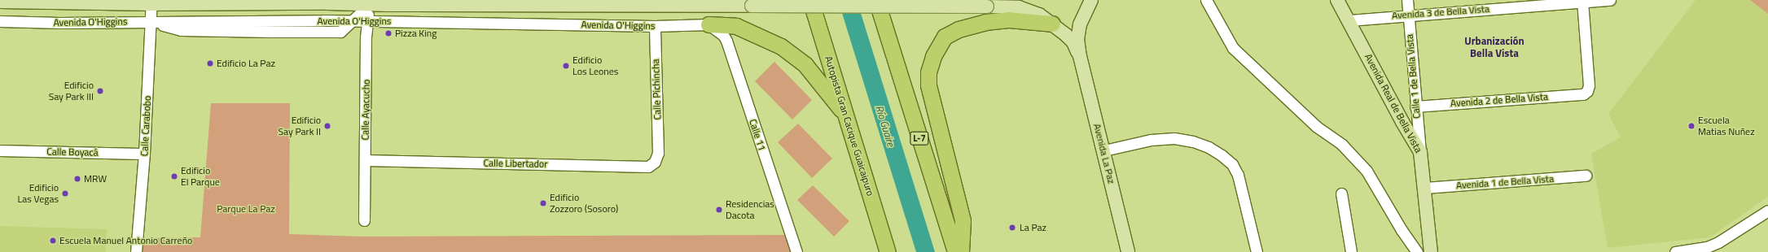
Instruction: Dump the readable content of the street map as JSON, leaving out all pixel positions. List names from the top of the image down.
{
  "streets": {
    "highway": ["Autopista Gran Cacique Guaicaipuro", "L-7"],
    "main road": ["Avenida O'Higgins", "Avenida Real de Bella Vista", "Avenida La Paz"],
    "street": [
      "Avenida 3 de Bella Vista",
      "Calle 1 de Bella Vista",
      "Calle Pichincha",
      "Avenida 2 de Bella Vista",
      "Calle Ayacucho",
      "Calle Carabobo",
      "Calle 11",
      "Calle Boyacá",
      "Calle Libertador",
      "Avenida 1 de Bella Vista"
    ]
  },
  "crossings": [
    ["Avenida 3 de Bella Vista", "Calle 1 de Bella Vista"],
    ["Avenida 3 de Bella Vista", "Avenida 2 de Bella Vista"],
    ["Avenida 3 de Bella Vista", "Avenida Real de Bella Vista"],
    ["Avenida O'Higgins", "Calle Pichincha"],
    ["Avenida O'Higgins", "Calle Ayacucho"],
    ["Avenida O'Higgins", "Calle Carabobo"],
    ["Avenida O'Higgins", "Calle 11"],
    ["Avenida O'Higgins", "Avenida La Paz"],
    ["Calle 1 de Bella Vista", "Avenida 2 de Bella Vista"],
    ["Calle 1 de Bella Vista", "Avenida Real de Bella Vista"],
    ["Calle Pichincha", "Calle Libertador"],
    ["Avenida Real de Bella Vista", "Avenida 1 de Bella Vista"],
    ["Calle Ayacucho", "Calle Libertador"],
    ["Calle Carabobo", "Calle Boyacá"]
  ],
  "districts": ["Urbanización Bella Vista"],
  "water": ["Río Guaire"],
  "parks": ["Parque La Paz"],
  "places": [
    "Pizza King",
    "Edificio La Paz",
    "Edificio Los Leones",
    "Edificio Say Park III",
    "Edificio Say Park II",
    "Escuela Matias Nuñez",
    "Edificio El Parque",
    "MRW",
    "Edificio Las Vegas",
    "Edificio Zozzoro (Sosoro)",
    "Residencias Dacota",
    "La Paz",
    "Escuela Manuel Antonio Carreño"
  ]
}
